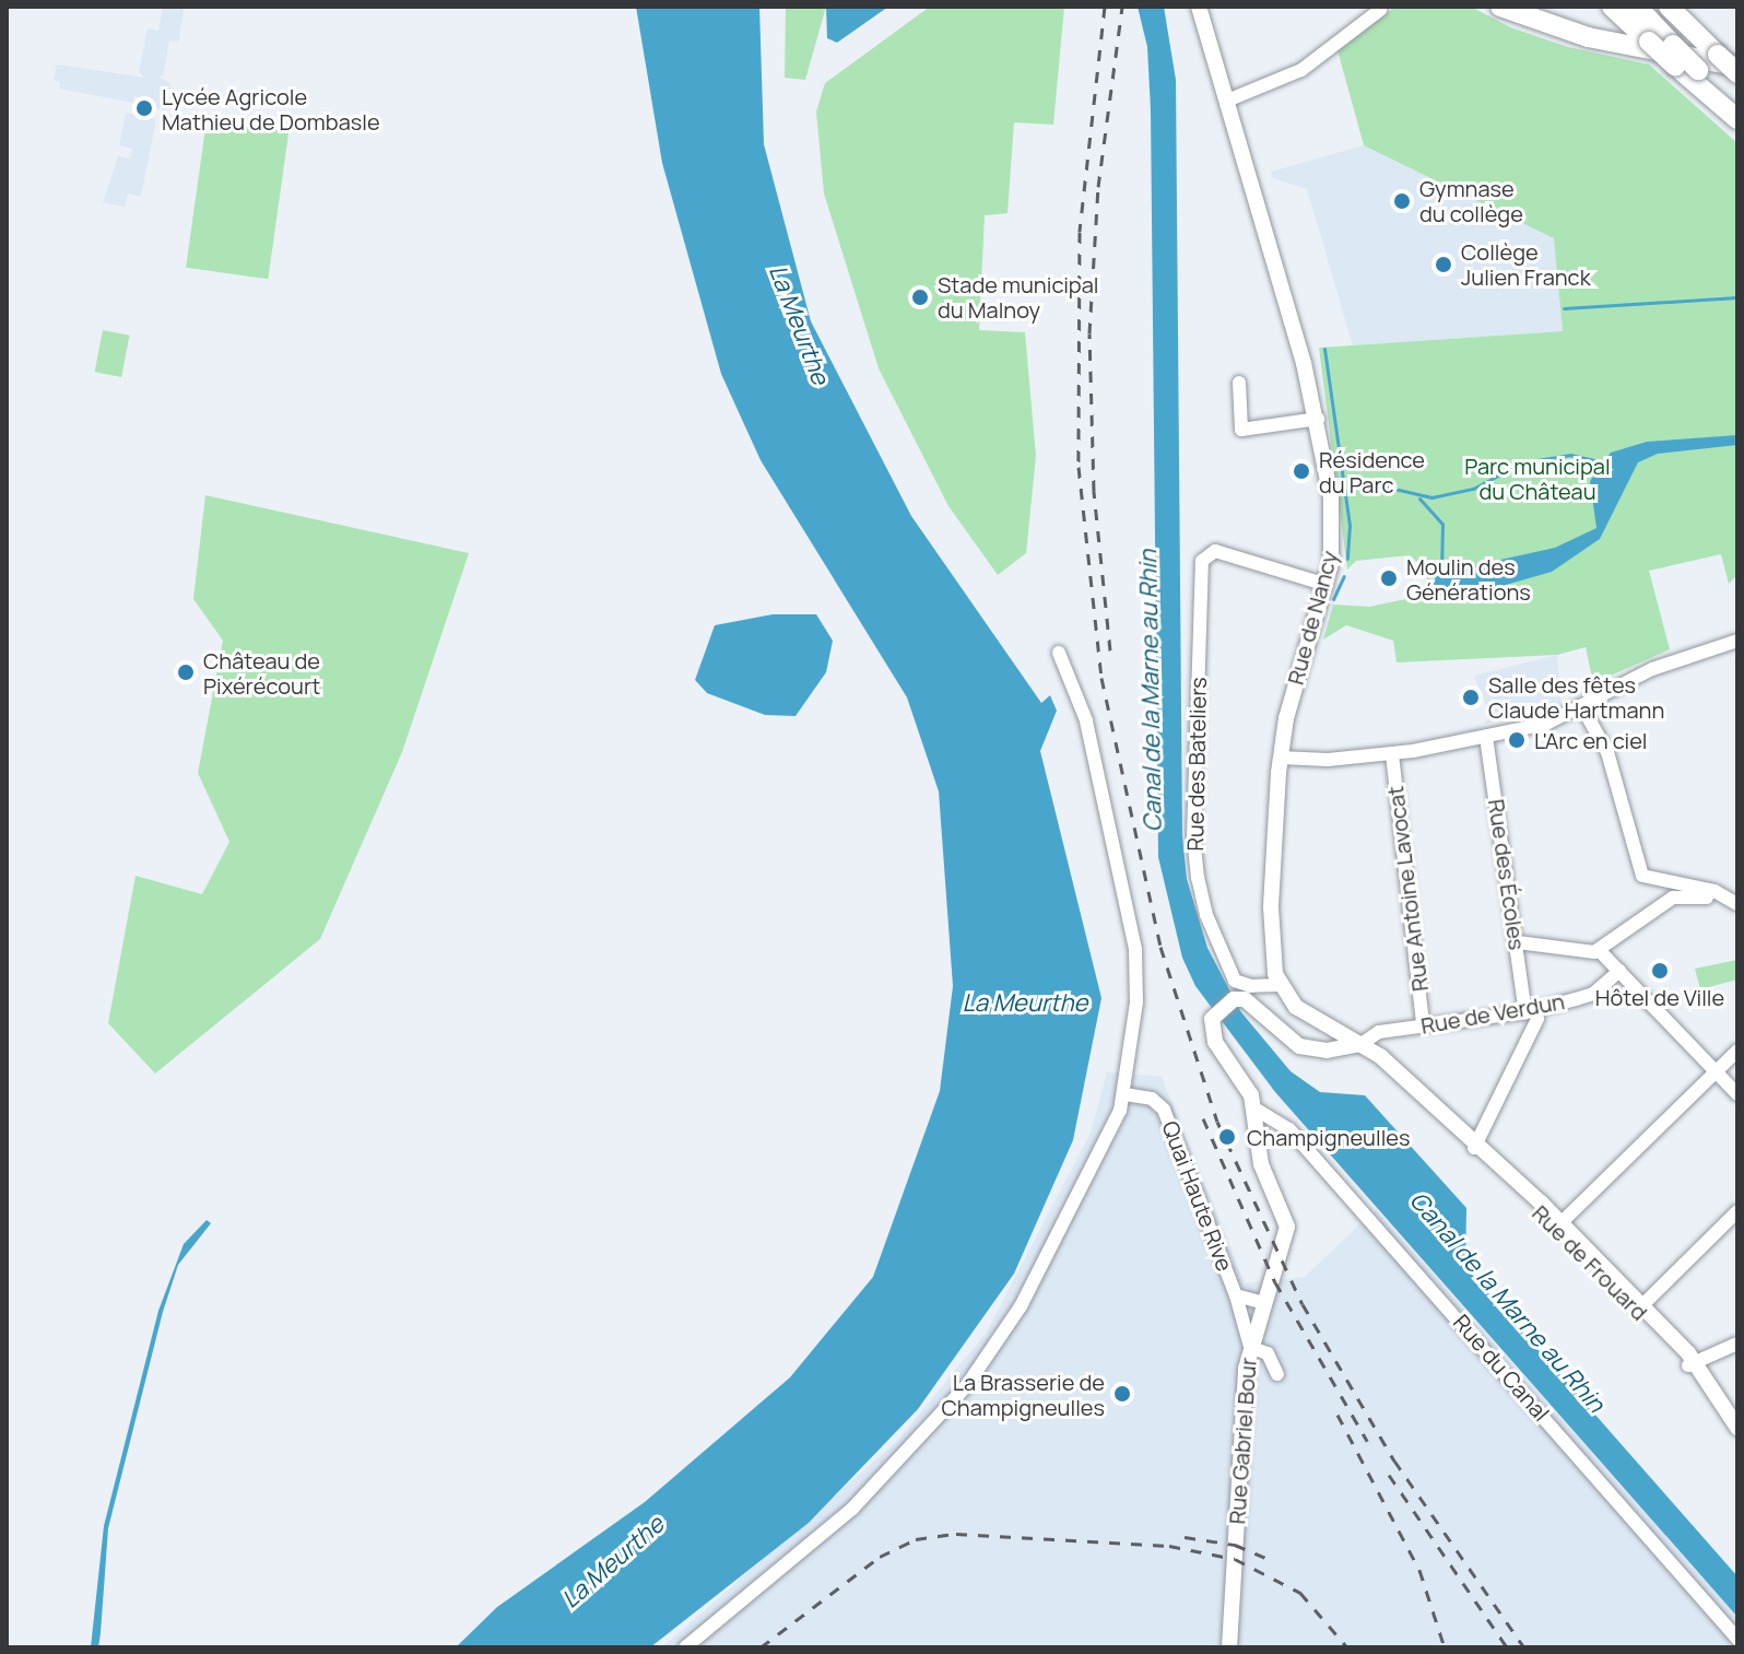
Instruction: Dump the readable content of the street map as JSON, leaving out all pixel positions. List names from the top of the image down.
{
  "streets": {
    "main road": ["Rue de Nancy", "Rue de Frouard", "Rue Gabriel Bour"],
    "street": [
      "Rue des Bateliers",
      "Rue des Écoles",
      "Rue Antoine Lavocat",
      "Rue de Verdun",
      "Quai Haute Rive",
      "Rue du Canal"
    ]
  },
  "crossings": [
    ["Rue de Nancy", "Rue des Bateliers"],
    ["Rue des Écoles", "Rue de Verdun"],
    ["Rue Antoine Lavocat", "Rue de Verdun"],
    ["Rue de Verdun", "Rue de Frouard"],
    ["Quai Haute Rive", "Rue Gabriel Bour"],
    ["Rue du Canal", "Rue Gabriel Bour"]
  ],
  "water": ["La Meurthe", "Canal de la Marne au Rhin"],
  "parks": ["Parc municipal du Château"],
  "places": [
    "Lycée Agricole Mathieu de Dombasle",
    "Gymnase du collège",
    "Collège Julien Franck",
    "Stade municipal du Malnoy",
    "Résidence du Parc",
    "Moulin des Générations",
    "Château de Pixérécourt",
    "Salle des fêtes Claude Hartmann",
    "L'Arc en ciel",
    "Hôtel de Ville",
    "Champigneulles",
    "La Brasserie de Champigneulles"
  ]
}
